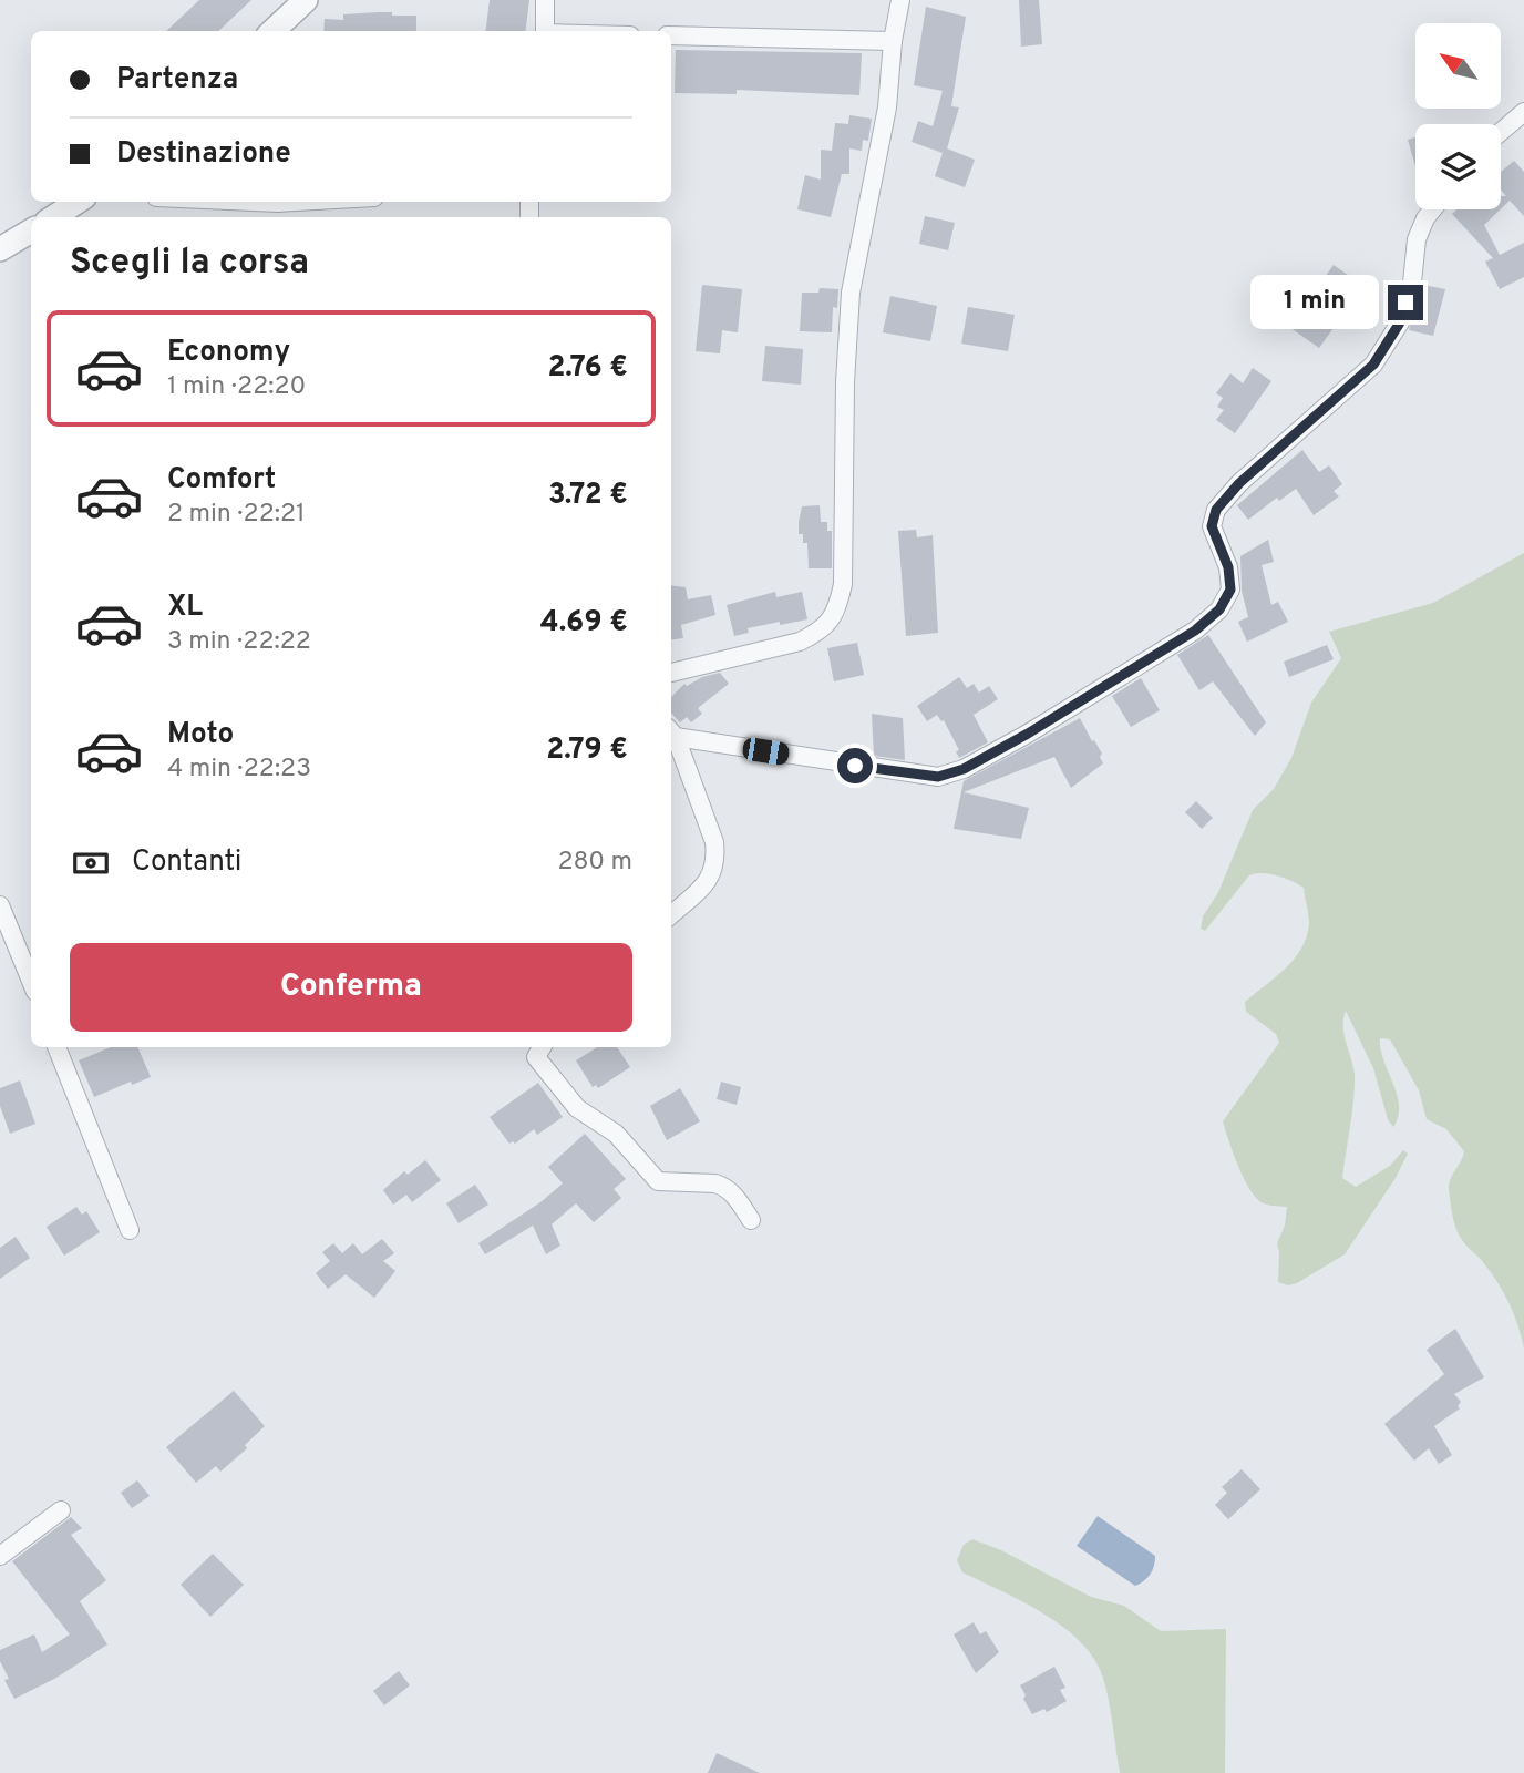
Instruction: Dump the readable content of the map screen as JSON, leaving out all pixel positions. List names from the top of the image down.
{
  "north": "top left",
  "page": {
    "banner": ["Partenza", "Destinazione"],
    "heading": "Scegli la corsa",
    "bubble": "1 min",
    "list": [
      {
        "name": "Economy",
        "note": "1 min · 22:20",
        "value": "2.76 €"
      },
      {
        "name": "Comfort",
        "note": "2 min · 22:21",
        "value": "3.72 €"
      },
      {
        "name": "XL",
        "note": "3 min · 22:22",
        "value": "4.69 €"
      },
      {
        "name": "Moto",
        "note": "4 min · 22:23",
        "value": "2.79 €"
      }
    ],
    "pay": ["Contanti", "280 m"],
    "buttons": "Conferma"
  }
}
